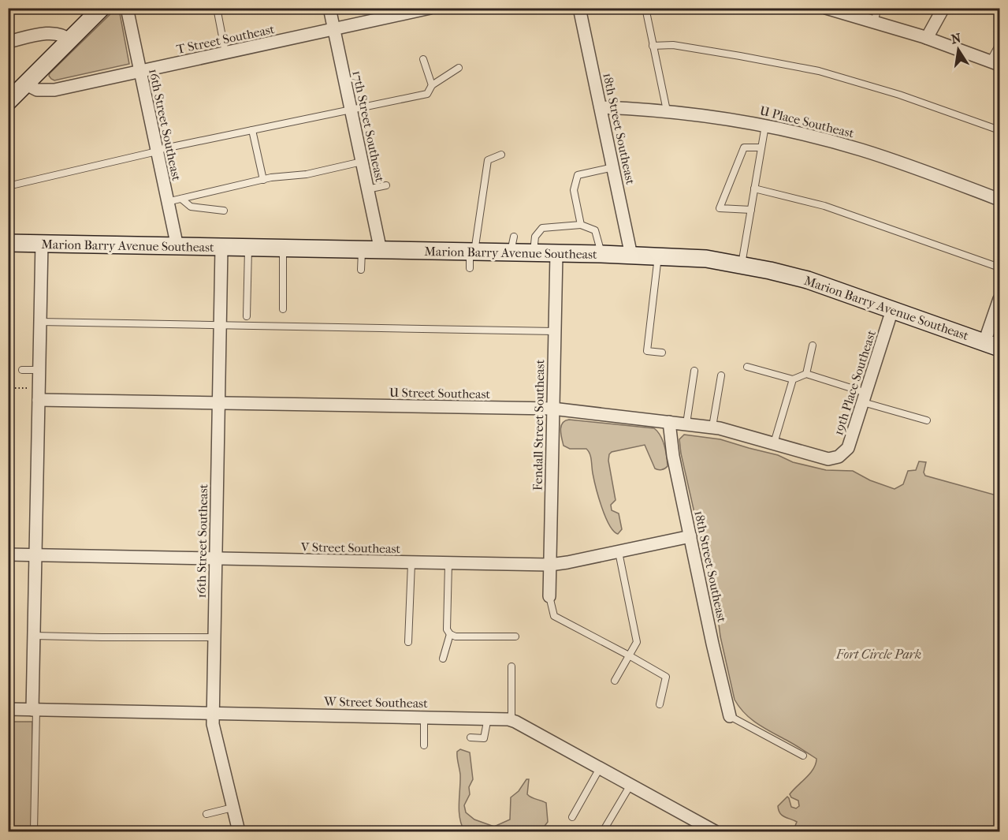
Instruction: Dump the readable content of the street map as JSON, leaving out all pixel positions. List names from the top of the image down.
{
  "streets": {
    "main road": ["Marion Barry Avenue Southeast"],
    "street": [
      "T Street Southeast",
      "U Place Southeast",
      "16th Street Southeast",
      "17th Street Southeast",
      "18th Street Southeast",
      "19th Place Southeast",
      "U Street Southeast",
      "Fendall Street Southeast",
      "V Street Southeast",
      "W Street Southeast"
    ]
  },
  "crossings": [
    ["T Street Southeast", "16th Street Southeast"],
    ["T Street Southeast", "17th Street Southeast"],
    ["U Place Southeast", "18th Street Southeast"],
    ["16th Street Southeast", "Marion Barry Avenue Southeast"],
    ["16th Street Southeast", "U Street Southeast"],
    ["16th Street Southeast", "V Street Southeast"],
    ["16th Street Southeast", "W Street Southeast"],
    ["17th Street Southeast", "Marion Barry Avenue Southeast"],
    ["18th Street Southeast", "Marion Barry Avenue Southeast"],
    ["18th Street Southeast", "U Street Southeast"],
    ["18th Street Southeast", "V Street Southeast"],
    ["Marion Barry Avenue Southeast", "19th Place Southeast"],
    ["Marion Barry Avenue Southeast", "Fendall Street Southeast"],
    ["19th Place Southeast", "U Street Southeast"],
    ["U Street Southeast", "Fendall Street Southeast"],
    ["Fendall Street Southeast", "V Street Southeast"]
  ],
  "parks": ["Fort Circle Park"],
  "north": "top"
}
